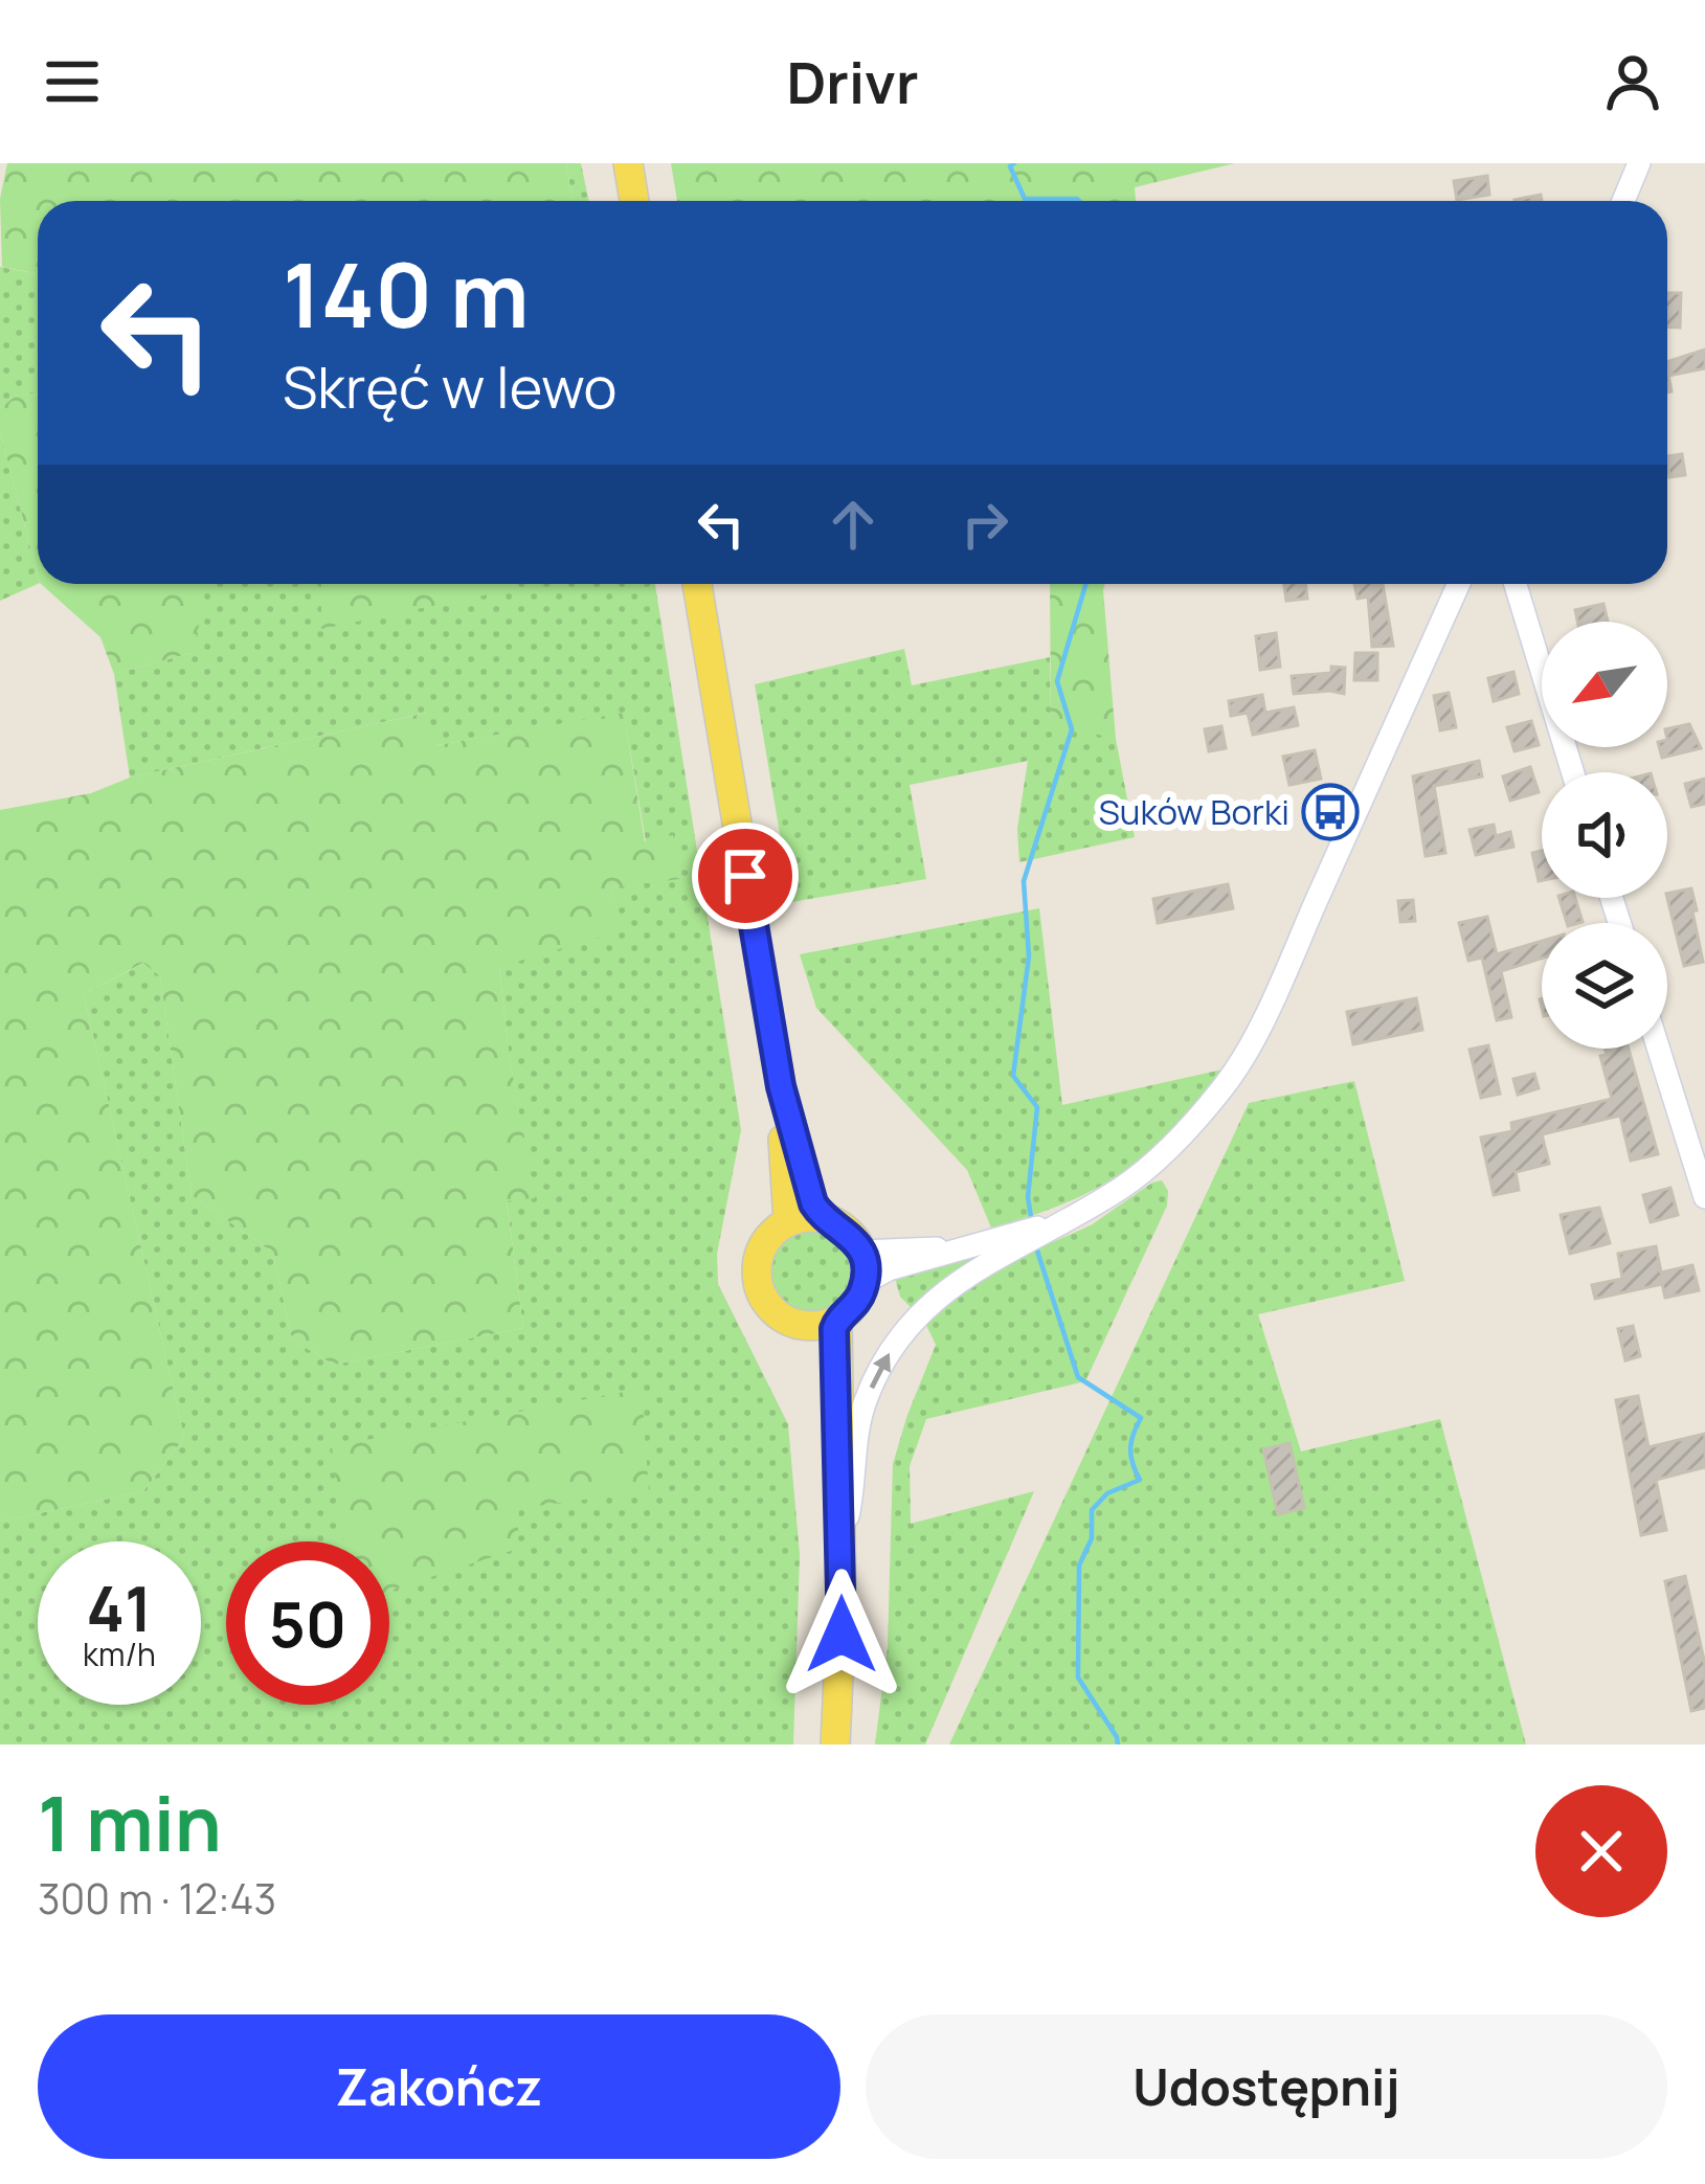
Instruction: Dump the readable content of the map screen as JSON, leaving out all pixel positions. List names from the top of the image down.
{
  "places": {
    "bus stop": ["Suków Borki"]
  },
  "north": "bottom left",
  "page": {
    "header": "Drivr",
    "turn": ["140 m", "Skręć w lewo"],
    "speed": "41 km/h",
    "limit": "50",
    "heading": ["1 min", "300 m · 12:43"],
    "buttons": ["Zakończ", "Udostępnij"]
  }
}
